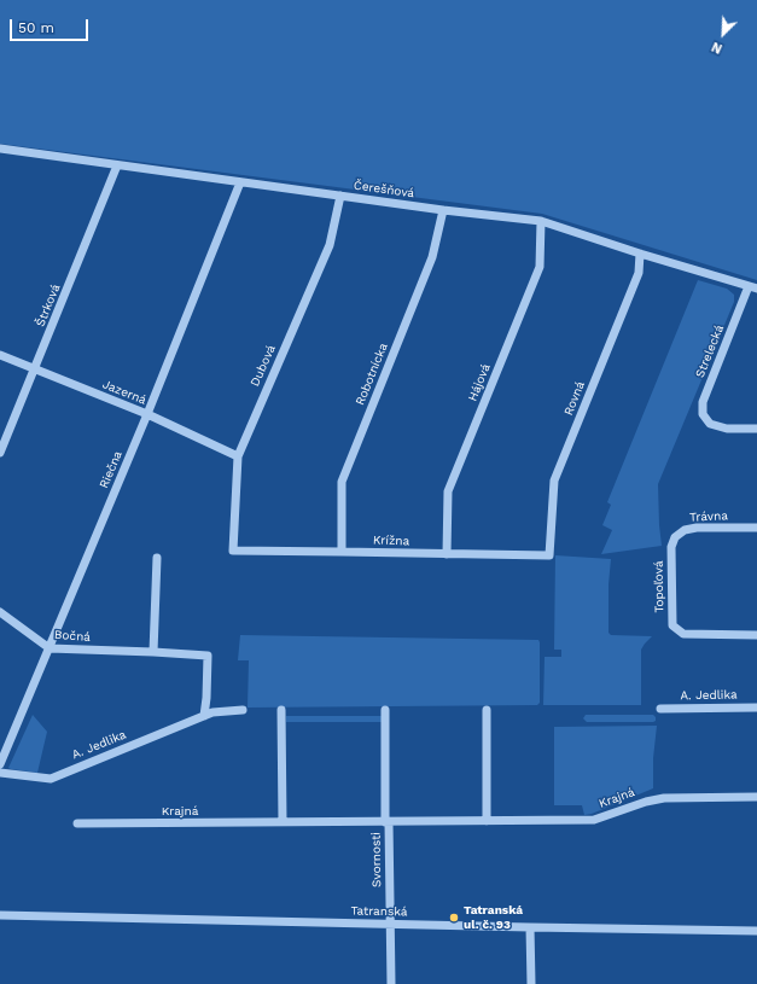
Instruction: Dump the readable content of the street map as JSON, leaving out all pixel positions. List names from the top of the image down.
{
  "streets": {
    "street": [
      "Čerešňová",
      "Štrková",
      "Strelecká",
      "Dubová",
      "Robotnícka",
      "Hájová",
      "Jazerná",
      "Rovná",
      "Riečna",
      "Trávna",
      "Krížna",
      "Topoľová",
      "Bočná",
      "A. Jedlika",
      "Krajná",
      "Svornosti",
      "Tatranská"
    ]
  },
  "crossings": [
    ["Čerešňová", "Štrková"],
    ["Čerešňová", "Strelecká"],
    ["Čerešňová", "Dubová"],
    ["Čerešňová", "Robotnícka"],
    ["Čerešňová", "Hájová"],
    ["Čerešňová", "Rovná"],
    ["Čerešňová", "Riečna"],
    ["Štrková", "Jazerná"],
    ["Dubová", "Jazerná"],
    ["Dubová", "Krížna"],
    ["Robotnícka", "Krížna"],
    ["Hájová", "Krížna"],
    ["Jazerná", "Riečna"],
    ["Rovná", "Krížna"],
    ["Riečna", "Bočná"],
    ["Trávna", "Topoľová"],
    ["Bočná", "A. Jedlika"],
    ["Krajná", "Svornosti"],
    ["Svornosti", "Tatranská"]
  ],
  "places": ["Tatranská ul. č. 93"],
  "scale_bar": "50 m",
  "north": "bottom left"
}
